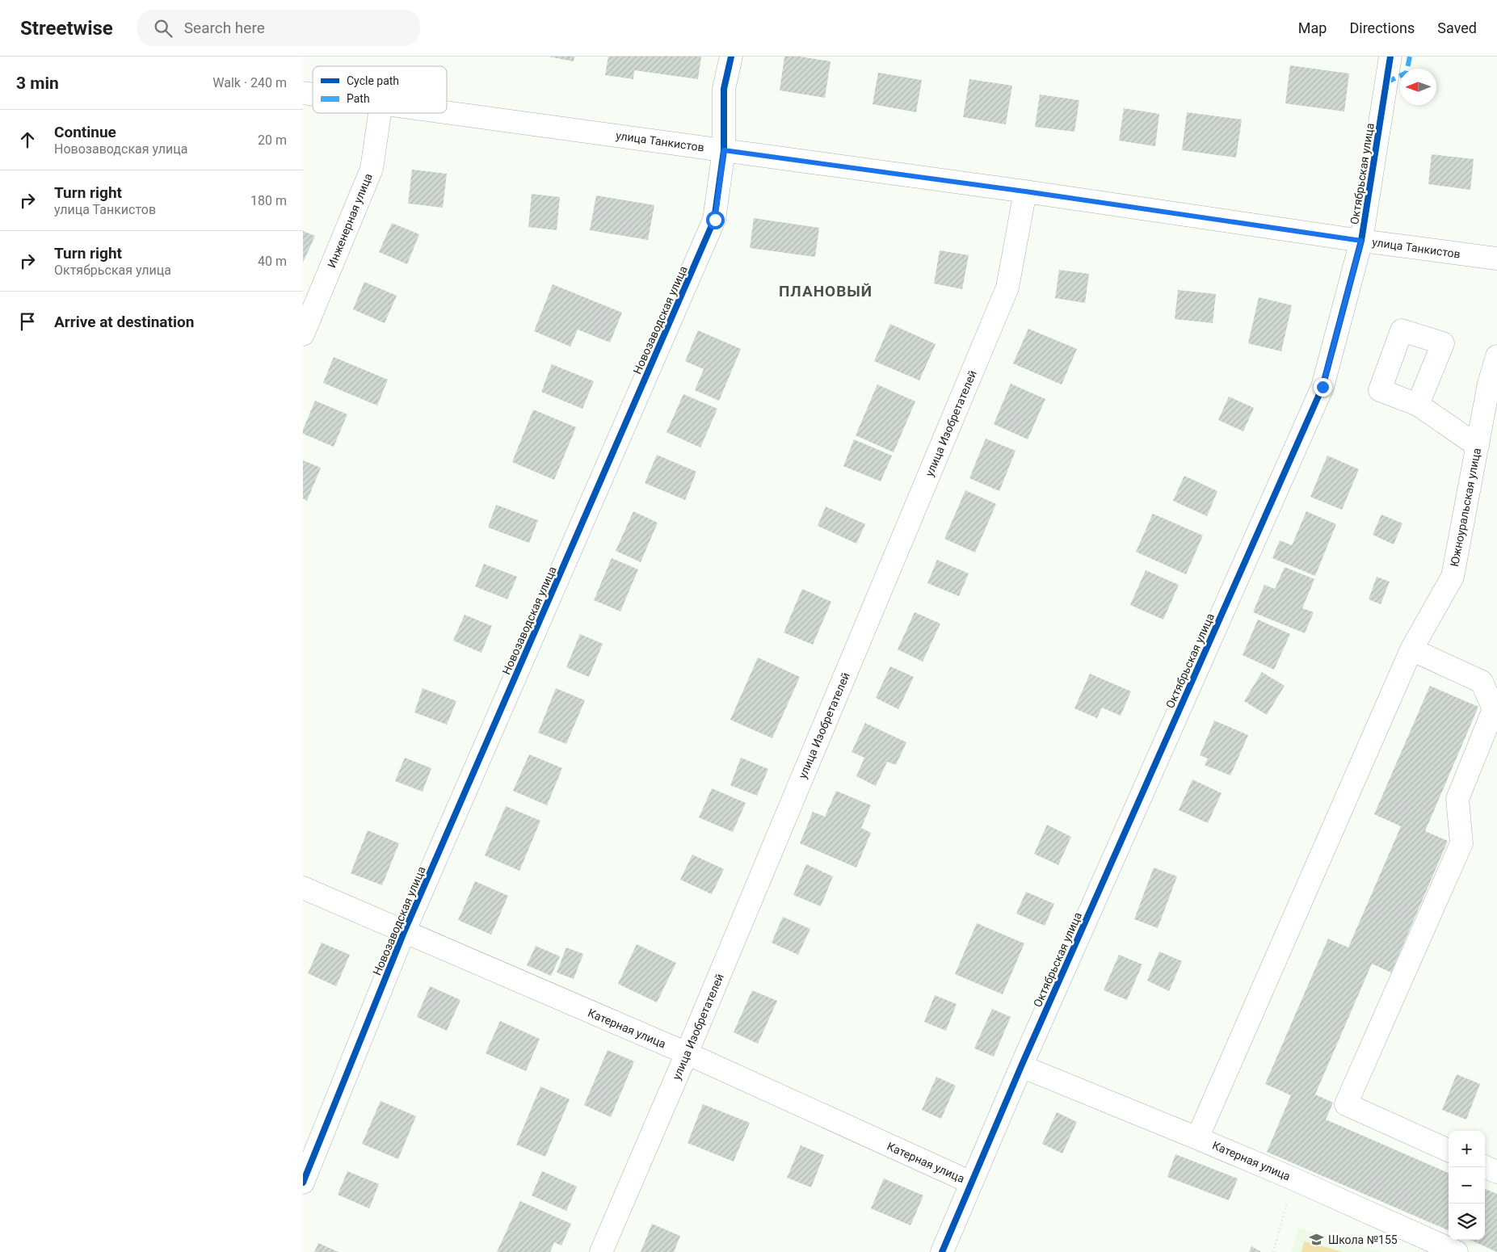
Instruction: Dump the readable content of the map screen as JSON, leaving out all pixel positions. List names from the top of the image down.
{
  "streets": {
    "street": [
      "улица Танкистов",
      "Октябрьская улица",
      "Инженерная улица",
      "Новозаводская улица",
      "улица Изобретателей",
      "Южноуральская улица",
      "Катерная улица"
    ]
  },
  "crossings": [
    ["улица Танкистов", "Октябрьская улица"],
    ["улица Танкистов", "Новозаводская улица"],
    ["улица Танкистов", "улица Изобретателей"],
    ["Октябрьская улица", "Катерная улица"],
    ["Новозаводская улица", "Катерная улица"],
    ["улица Изобретателей", "Катерная улица"],
    ["Южноуральская улица", "Катерная улица"]
  ],
  "districts": ["ПЛАНОВЫЙ"],
  "places": {
    "school or university": ["Школа №155"]
  },
  "legend": ["Cycle path", "Path"],
  "north": "left",
  "page": {
    "header": "Streetwise",
    "search": "Search here",
    "nav": ["Map", "Directions", "Saved"],
    "heading": ["3 min", "Walk · 240 m"],
    "list": [
      ["Continue", "Новозаводская улица", "20 m"],
      ["Turn right", "улица Танкистов", "180 m"],
      ["Turn right", "Октябрьская улица", "40 m"],
      "Arrive at destination"
    ],
    "map_buttons": ["+", "−"]
  }
}
